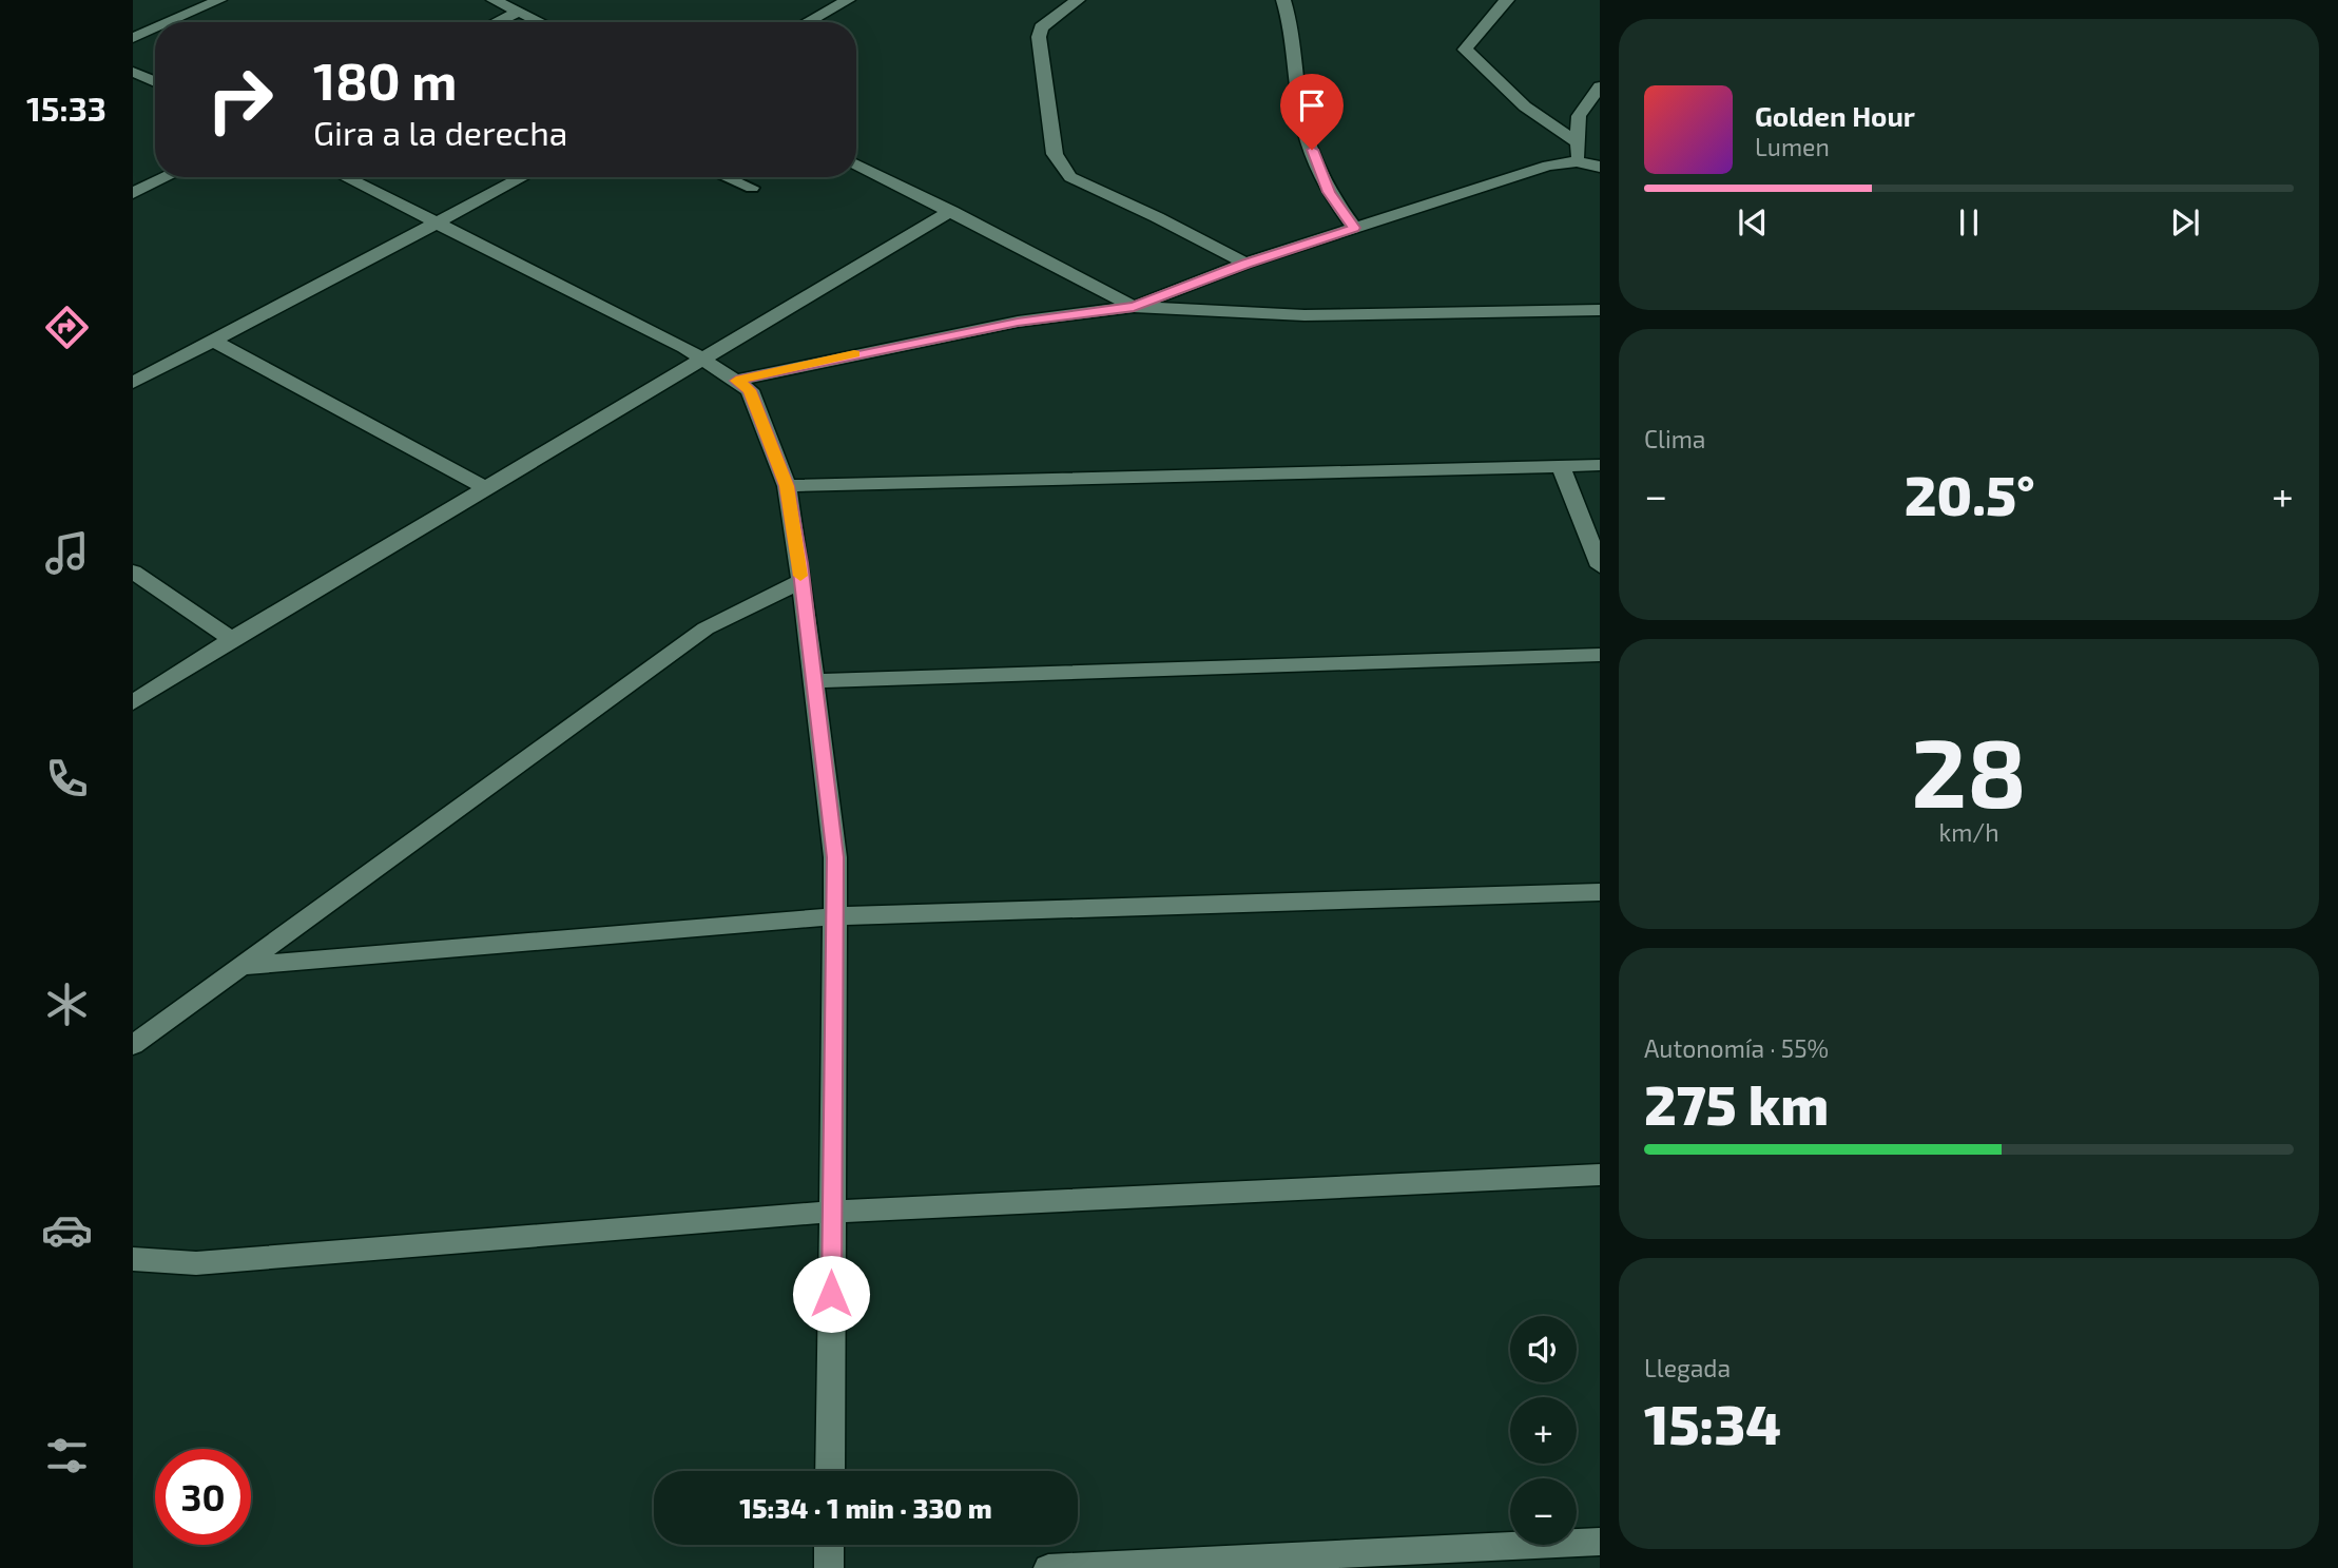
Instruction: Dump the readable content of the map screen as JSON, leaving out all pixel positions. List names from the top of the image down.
{
  "page": {
    "tabs": "15:33",
    "turn": ["180 m", "Gira a la derecha"],
    "song": ["Golden Hour", "Lumen"],
    "tile": [
      "Clima",
      ["28", "km/h"],
      ["Autonomía · 55%", "275 km"],
      ["Llegada", "15:34"]
    ],
    "heat": ["−", "20.5°", "+"],
    "map_buttons": ["+", "−"],
    "limit": "30",
    "trip": "15:34 · 1 min · 330 m"
  }
}
